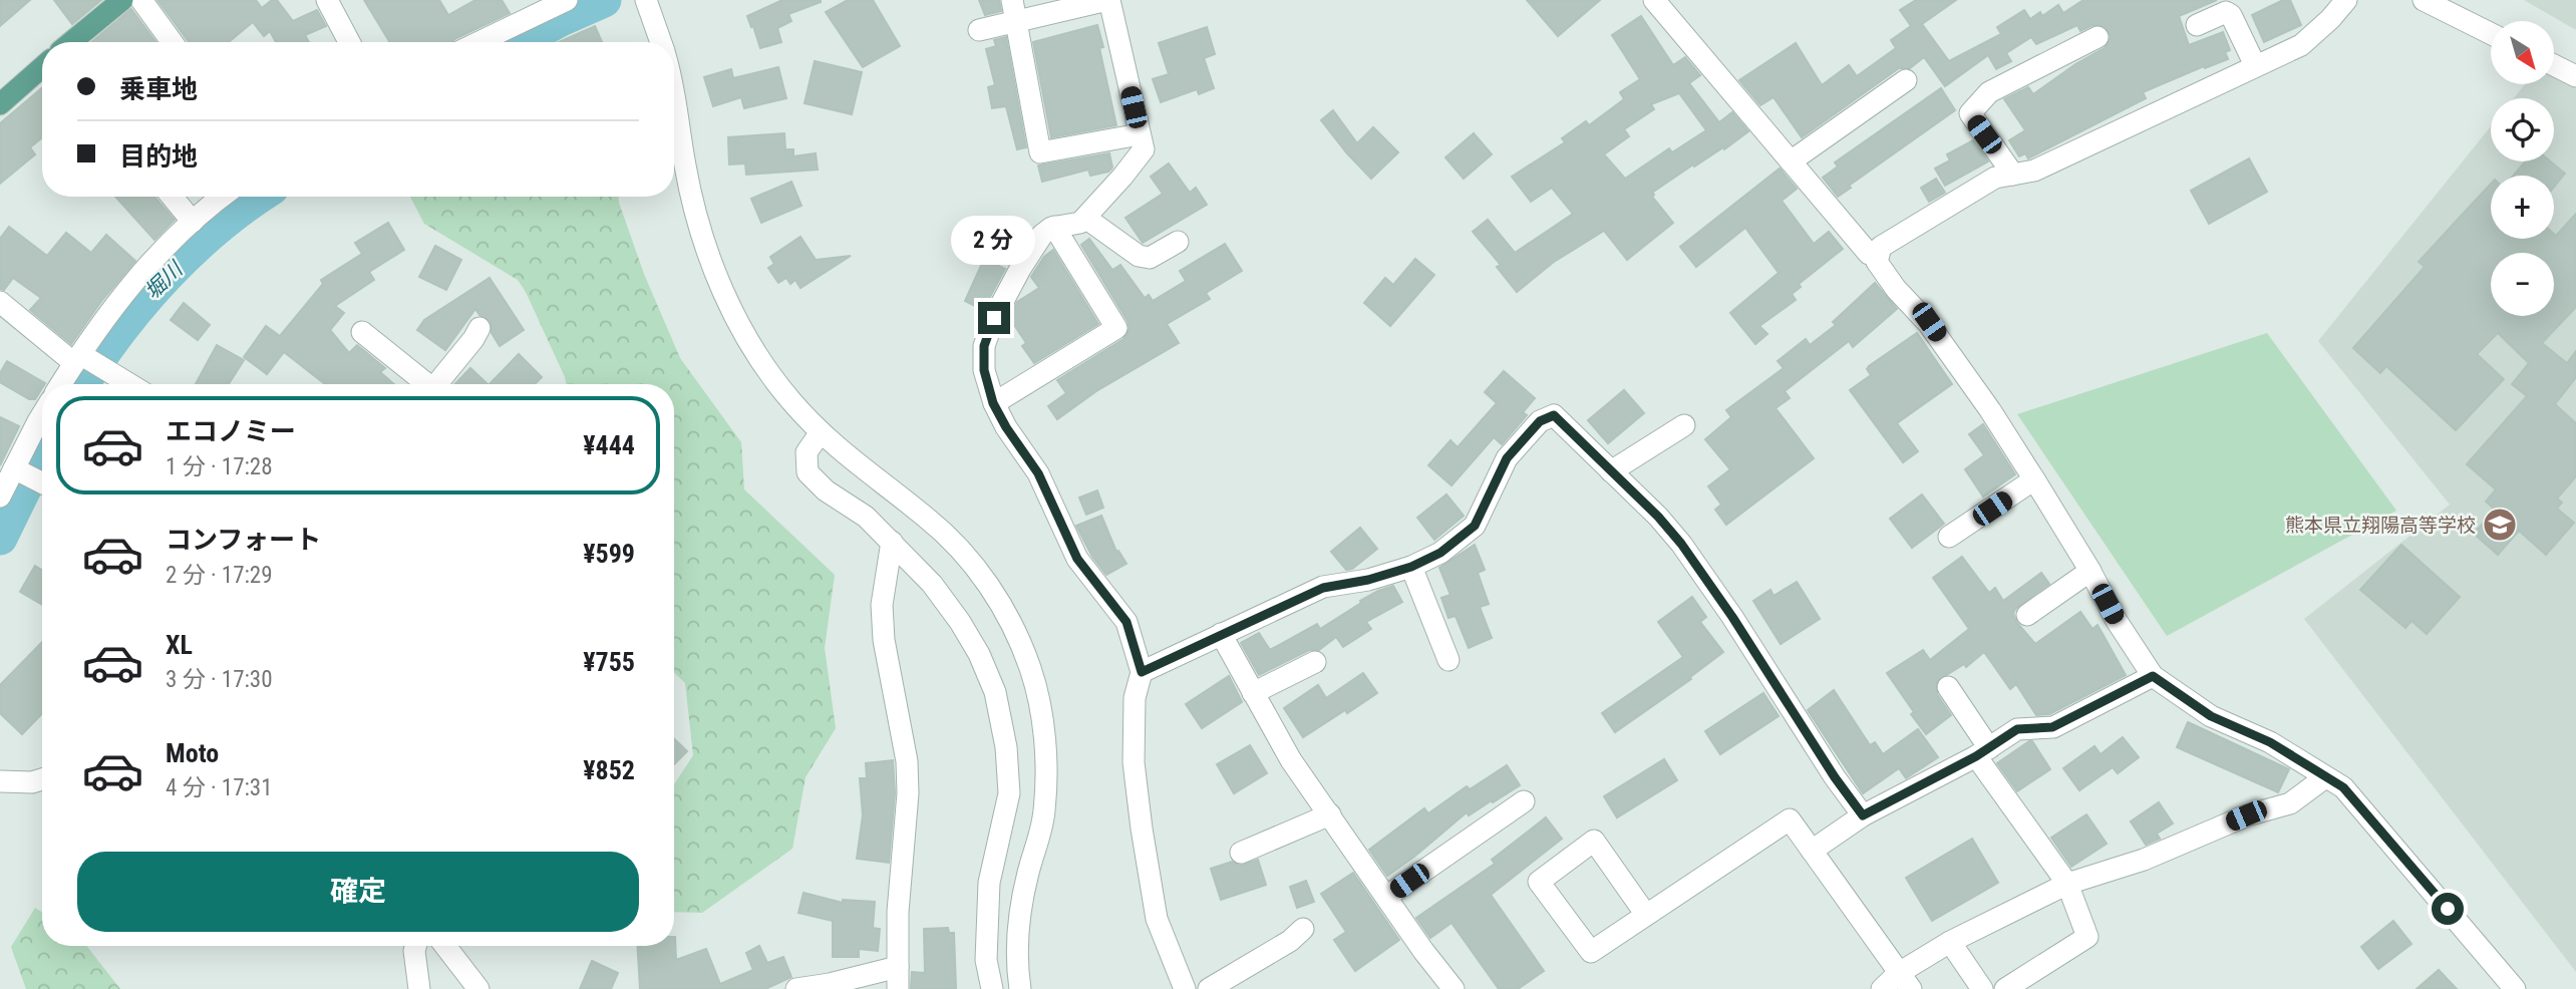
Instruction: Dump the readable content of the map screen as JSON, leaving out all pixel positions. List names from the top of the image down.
{
  "water": ["堀川"],
  "places": {
    "school or university": ["熊本県立翔陽高等学校"]
  },
  "north": "bottom right",
  "page": {
    "map_buttons": ["+", "−"],
    "banner": ["乗車地", "目的地"],
    "bubble": "2 分",
    "list": [
      {
        "name": "エコノミー",
        "note": "1 分 · 17:28",
        "value": "¥444"
      },
      {
        "name": "コンフォート",
        "note": "2 分 · 17:29",
        "value": "¥599"
      },
      {
        "name": "XL",
        "note": "3 分 · 17:30",
        "value": "¥755"
      },
      {
        "name": "Moto",
        "note": "4 分 · 17:31",
        "value": "¥852"
      }
    ],
    "buttons": "確定"
  }
}
